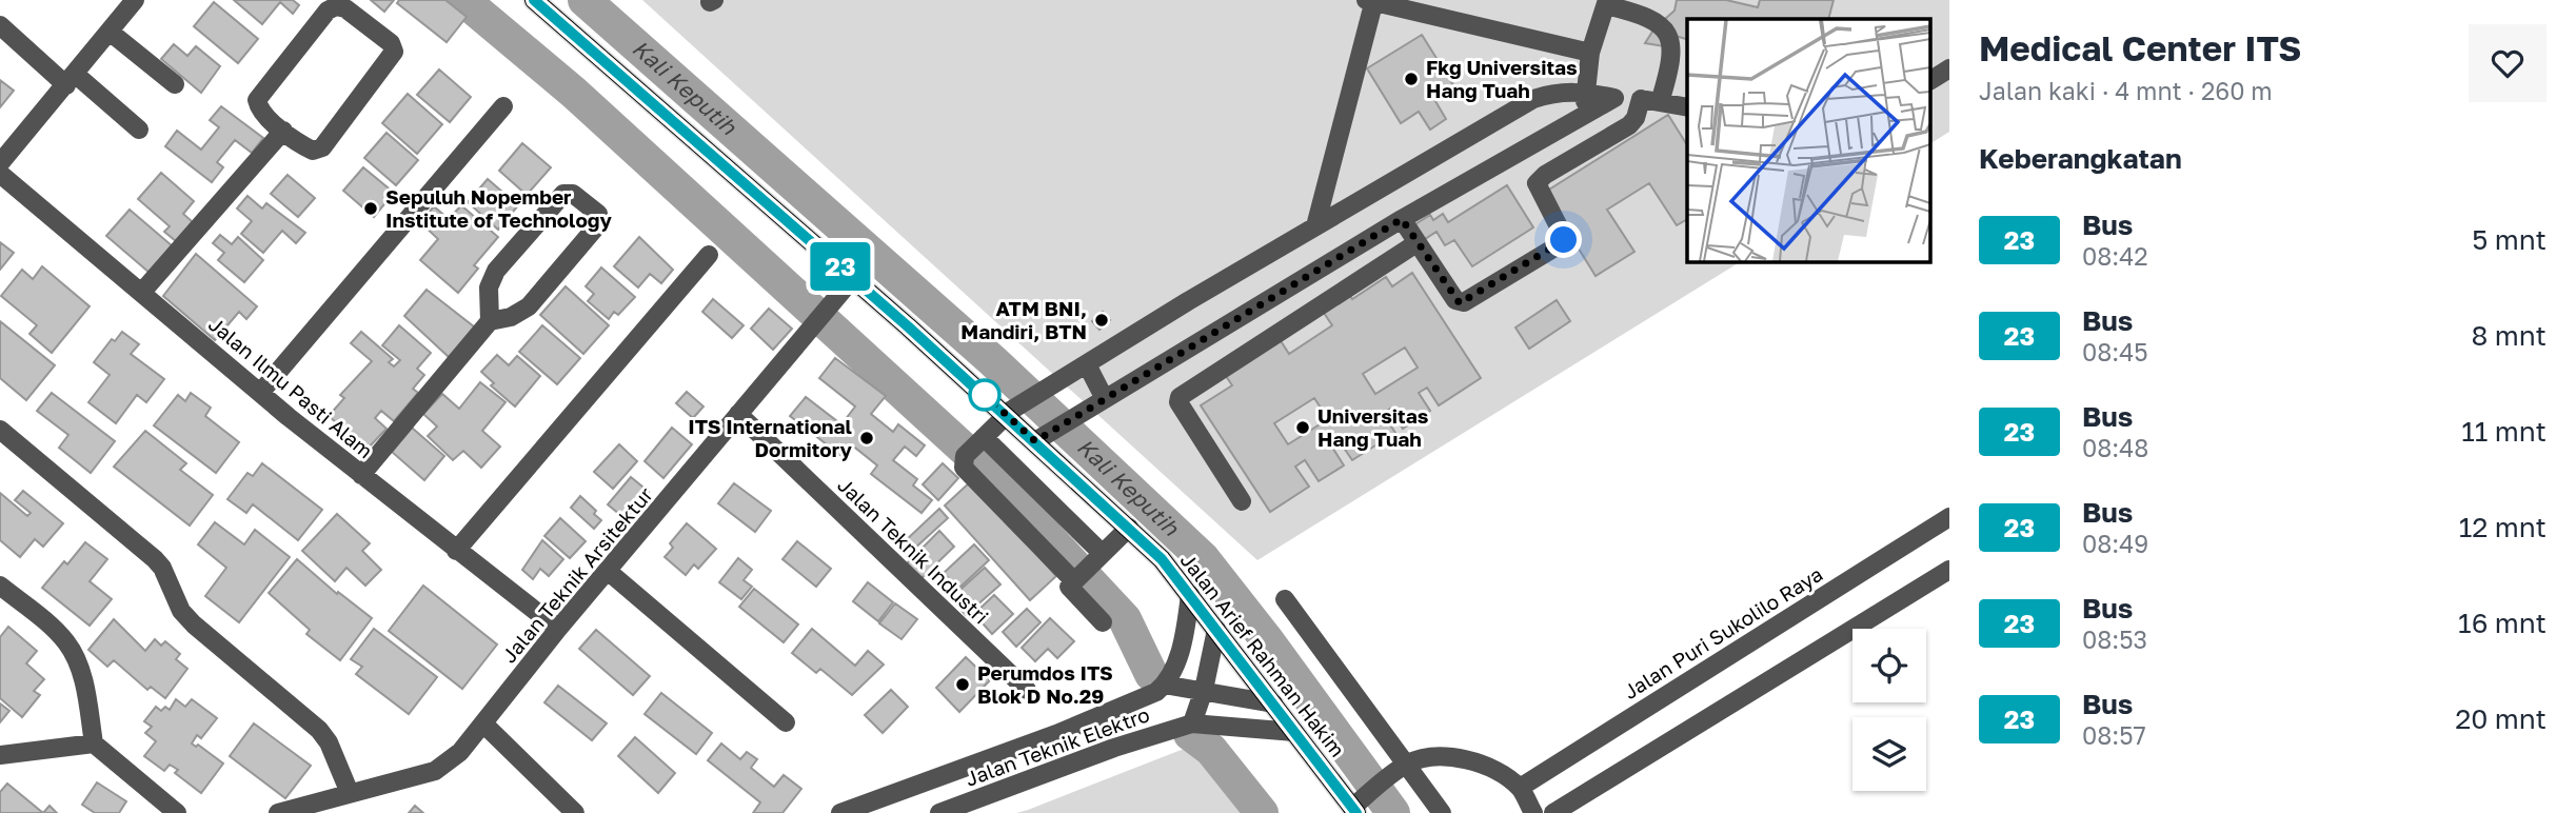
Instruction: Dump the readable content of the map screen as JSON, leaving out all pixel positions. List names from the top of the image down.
{
  "streets": {
    "main road": ["Jalan Arief Rahman Hakim"],
    "street": [
      "Jalan Ilmu Pasti Alam",
      "Jalan Teknik Industri",
      "Jalan Teknik Arsitektur",
      "Jalan Puri Sukolilo Raya",
      "Jalan Teknik Elektro"
    ]
  },
  "crossings": [
    ["Jalan Ilmu Pasti Alam", "Jalan Teknik Arsitektur"],
    ["Jalan Teknik Industri", "Jalan Teknik Arsitektur"],
    ["Jalan Teknik Arsitektur", "Jalan Arief Rahman Hakim"],
    ["Jalan Arief Rahman Hakim", "Jalan Teknik Elektro"]
  ],
  "water": ["Kali Keputih"],
  "places": [
    "Fkg Universitas Hang Tuah",
    "Sepuluh Nopember Institute of Technology",
    "ATM BNI, Mandiri, BTN",
    "Universitas Hang Tuah",
    "ITS International Dormitory",
    "Perumdos ITS Blok D No.29"
  ],
  "lines": ["bus line 23"],
  "page": {
    "on_map": "23",
    "heading": [
      ["Medical Center ITS", "Jalan kaki · 4 mnt · 260 m"],
      "Keberangkatan"
    ],
    "list": [
      {
        "mark": "23",
        "name": "Bus",
        "note": "08:42",
        "value": "5 mnt"
      },
      {
        "mark": "23",
        "name": "Bus",
        "note": "08:45",
        "value": "8 mnt"
      },
      {
        "mark": "23",
        "name": "Bus",
        "note": "08:48",
        "value": "11 mnt"
      },
      {
        "mark": "23",
        "name": "Bus",
        "note": "08:49",
        "value": "12 mnt"
      },
      {
        "mark": "23",
        "name": "Bus",
        "note": "08:53",
        "value": "16 mnt"
      },
      {
        "mark": "23",
        "name": "Bus",
        "note": "08:57",
        "value": "20 mnt"
      }
    ]
  }
}
